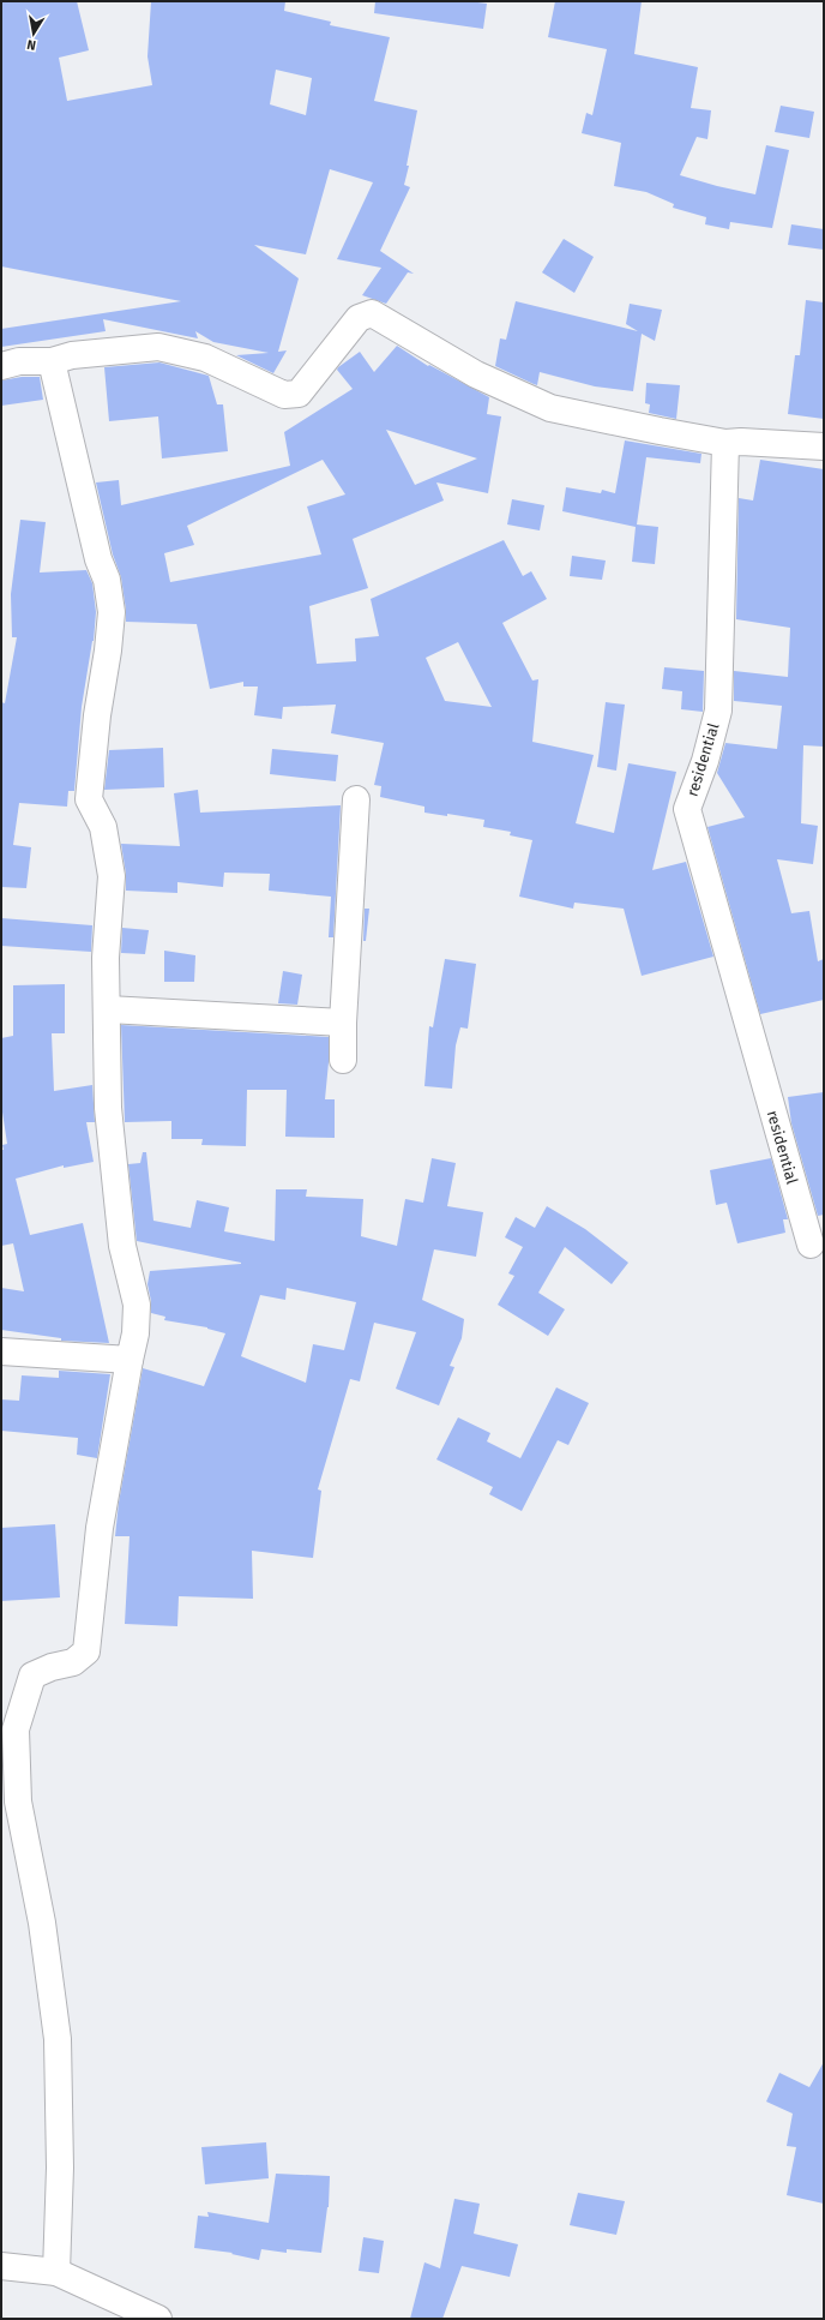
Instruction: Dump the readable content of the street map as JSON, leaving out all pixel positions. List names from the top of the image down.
{
  "streets": {
    "street": ["residential"]
  },
  "north": "bottom"
}
